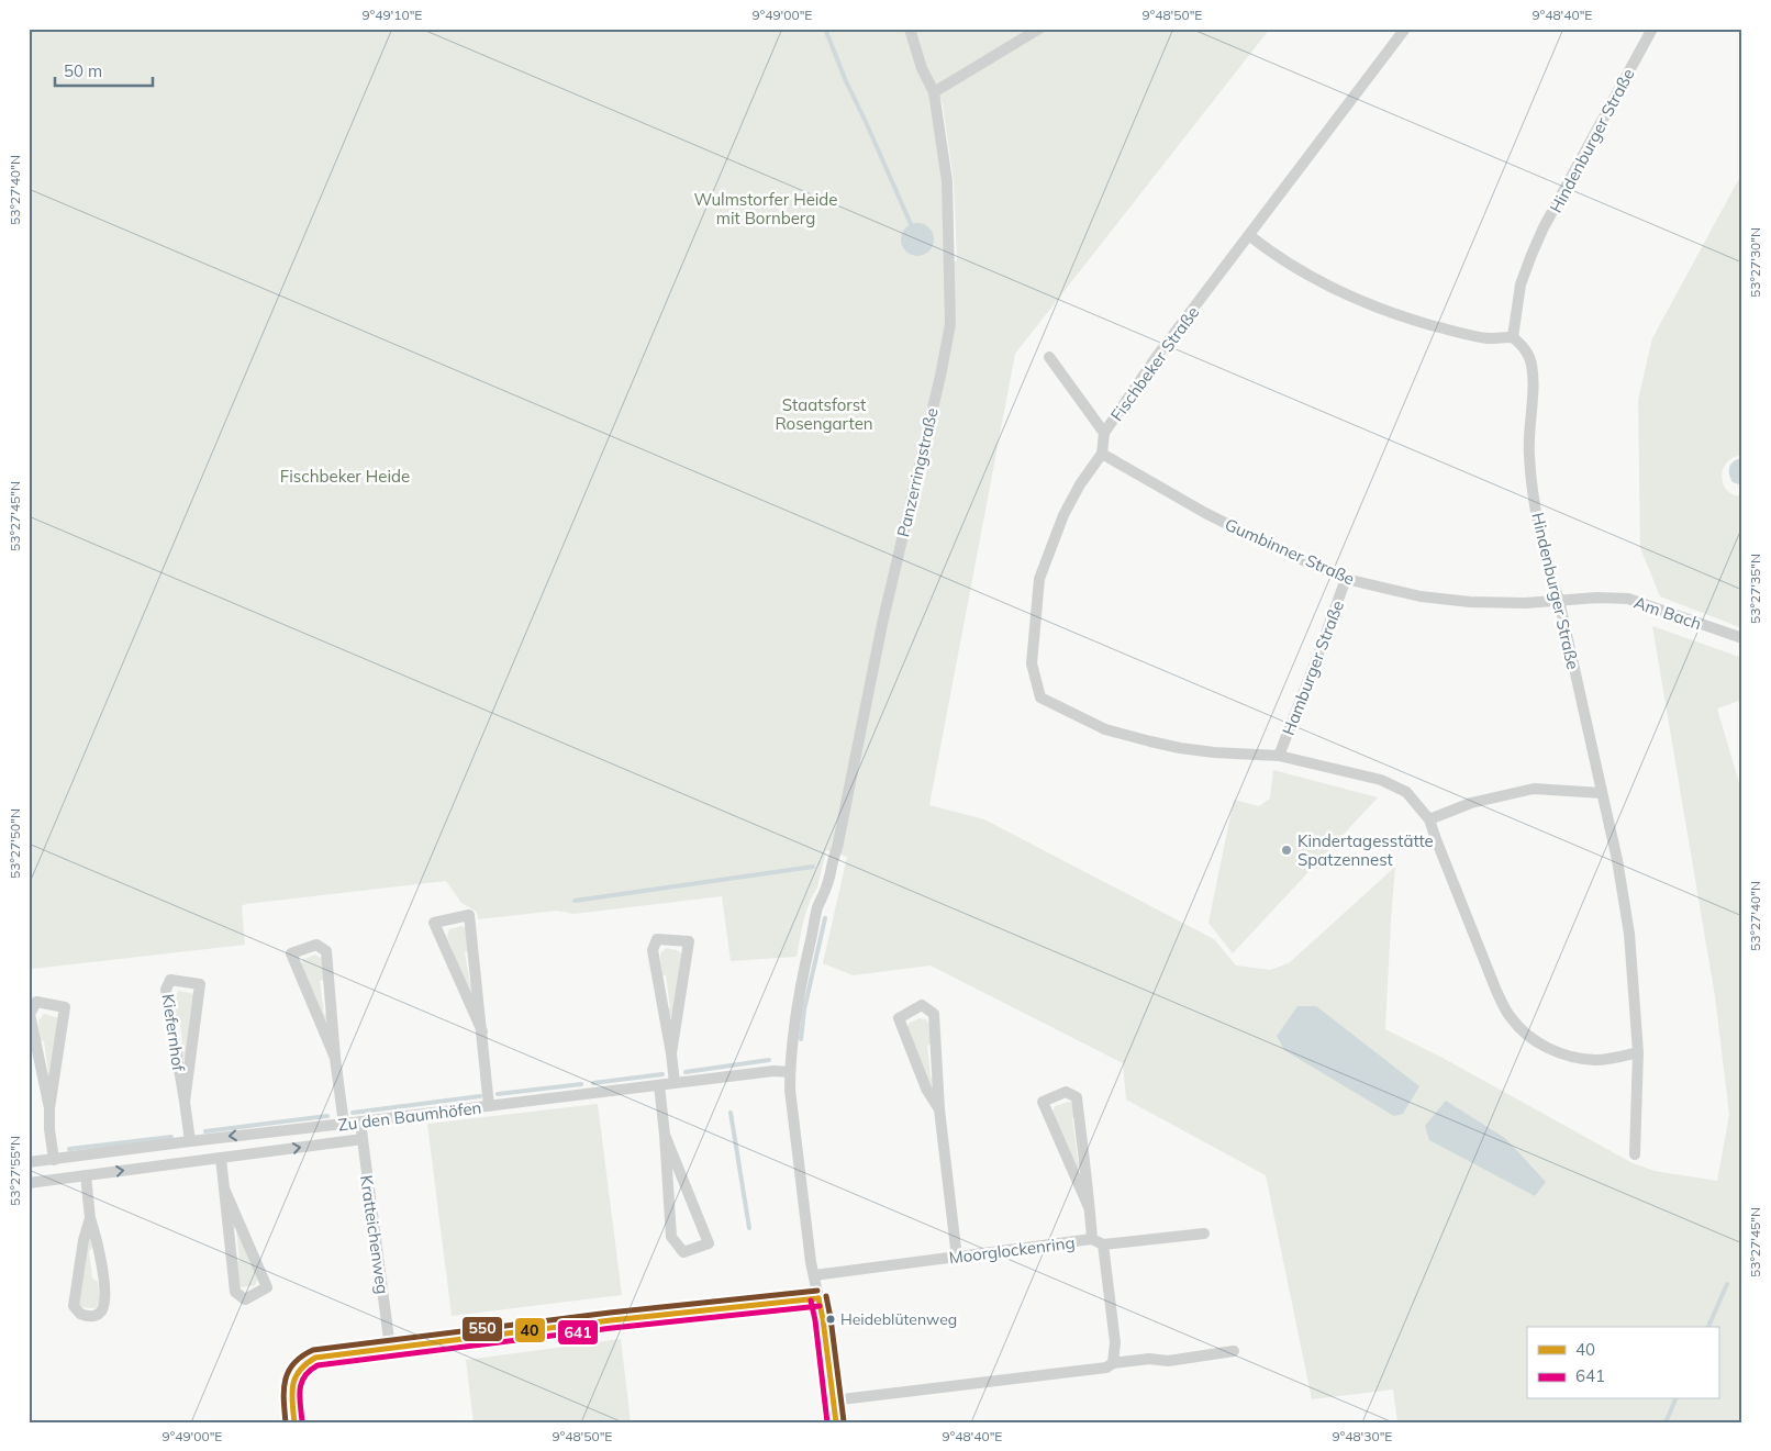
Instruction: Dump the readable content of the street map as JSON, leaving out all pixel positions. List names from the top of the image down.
{
  "streets": {
    "street": [
      "Hindenburger Straße",
      "Fischbeker Straße",
      "Panzerringstraße",
      "Gumbinner Straße",
      "Am Bach",
      "Hamburger Straße",
      "Kiefernhof",
      "Zu den Baumhöfen",
      "Kratteichenweg",
      "Moorglockenring"
    ]
  },
  "crossings": [
    ["Hindenburger Straße", "Gumbinner Straße"],
    ["Hindenburger Straße", "Am Bach"],
    ["Fischbeker Straße", "Gumbinner Straße"],
    ["Panzerringstraße", "Zu den Baumhöfen"],
    ["Gumbinner Straße", "Am Bach"],
    ["Gumbinner Straße", "Hamburger Straße"],
    ["Kiefernhof", "Zu den Baumhöfen"],
    ["Zu den Baumhöfen", "Kratteichenweg"]
  ],
  "parks": ["Wulmstorfer Heide mit Bornberg", "Staatsforst Rosengarten", "Fischbeker Heide"],
  "places": ["Kindertagesstätte Spatzennest", "Heideblütenweg"],
  "lines": ["transit line 550", "transit line 40", "transit line 641"],
  "legend": ["40", "641"],
  "scale_bar": "50 m",
  "coordinates": [
    "9°49'10\"E",
    "9°49'00\"E",
    "9°48'50\"E",
    "9°48'40\"E",
    "53°27'40\"N",
    "53°27'30\"N",
    "53°27'45\"N",
    "53°27'35\"N",
    "53°27'50\"N",
    "53°27'55\"N",
    "9°48'30\"E"
  ]
}
